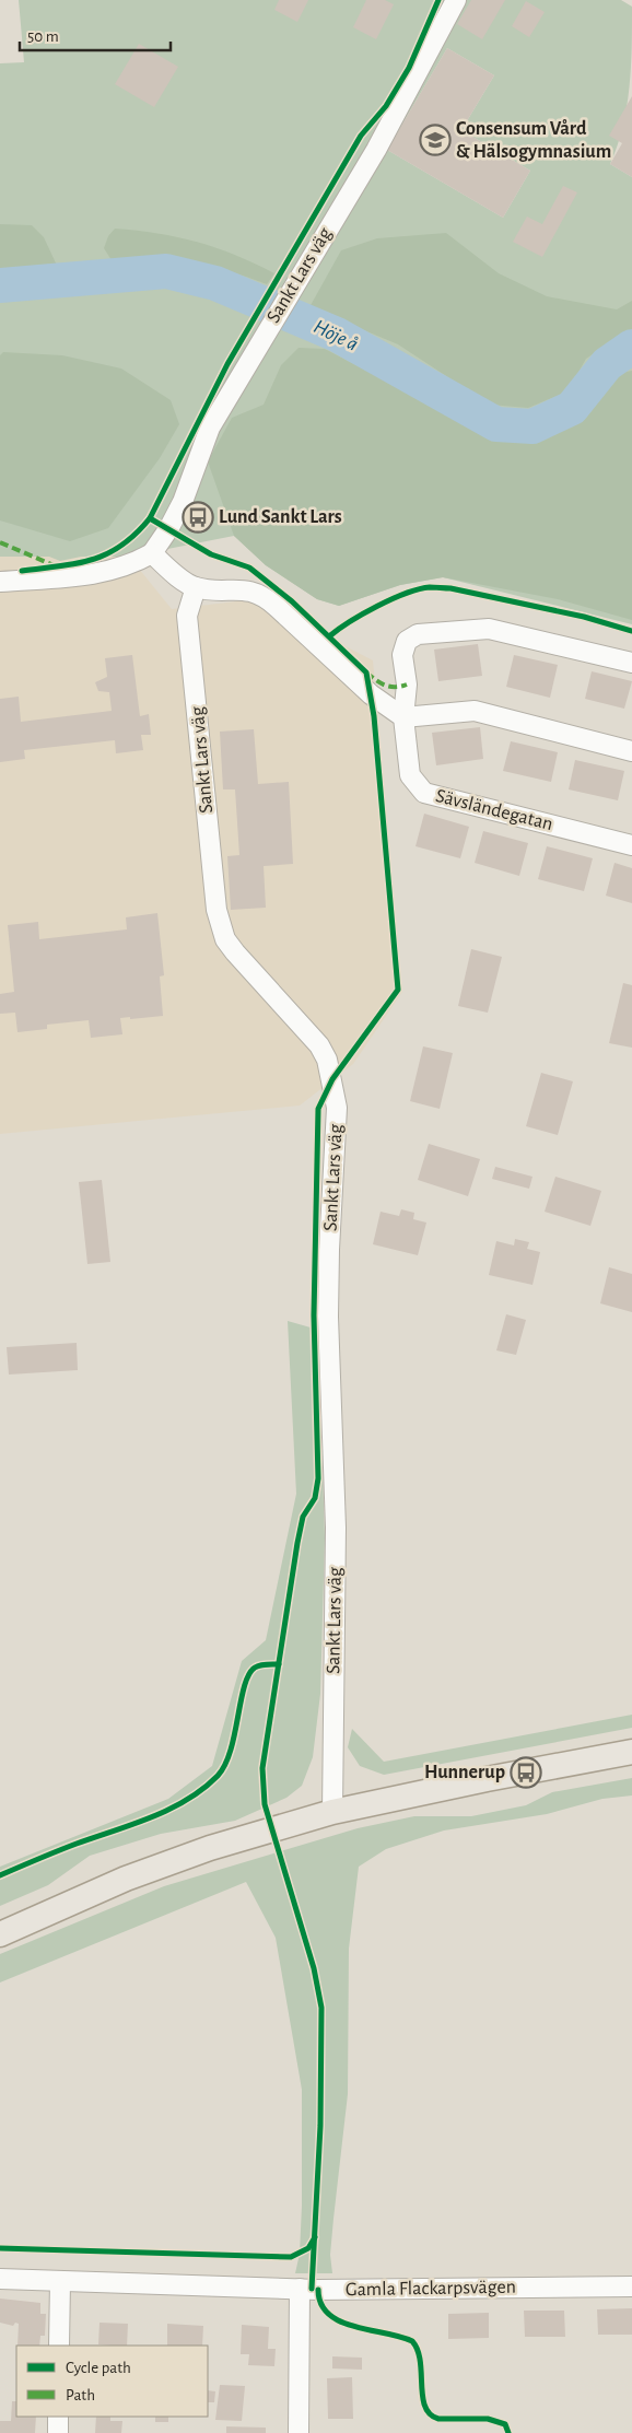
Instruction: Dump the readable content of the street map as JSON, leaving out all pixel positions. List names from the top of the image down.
{
  "streets": {
    "street": ["Sankt Lars väg", "Sävsländegatan", "Gamla Flackarpsvägen"]
  },
  "water": ["Höje å"],
  "places": {
    "school or university": ["Consensum Vård & Hälsogymnasium"],
    "bus stop": ["Lund Sankt Lars", "Hunnerup"]
  },
  "legend": ["Cycle path", "Path"],
  "scale_bar": "50 m"
}
